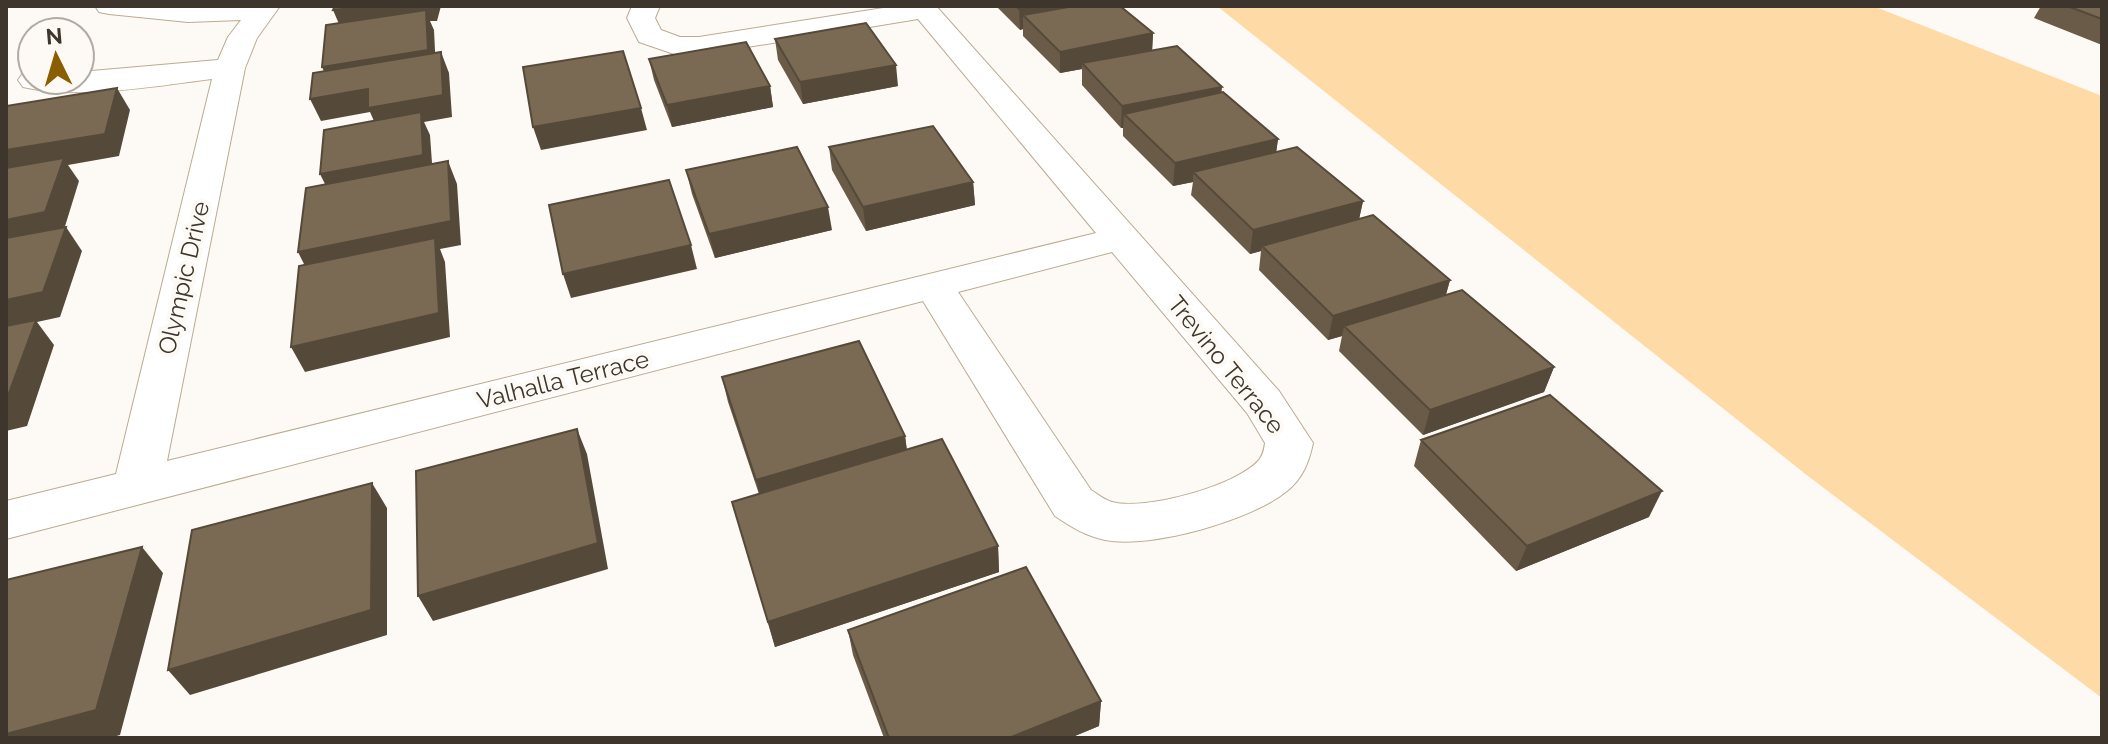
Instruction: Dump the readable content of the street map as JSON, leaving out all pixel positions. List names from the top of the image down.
{
  "streets": {
    "street": ["Olympic Drive", "Trevino Terrace", "Valhalla Terrace"]
  },
  "crossings": [
    ["Olympic Drive", "Valhalla Terrace"],
    ["Trevino Terrace", "Valhalla Terrace"]
  ],
  "north": "top"
}
